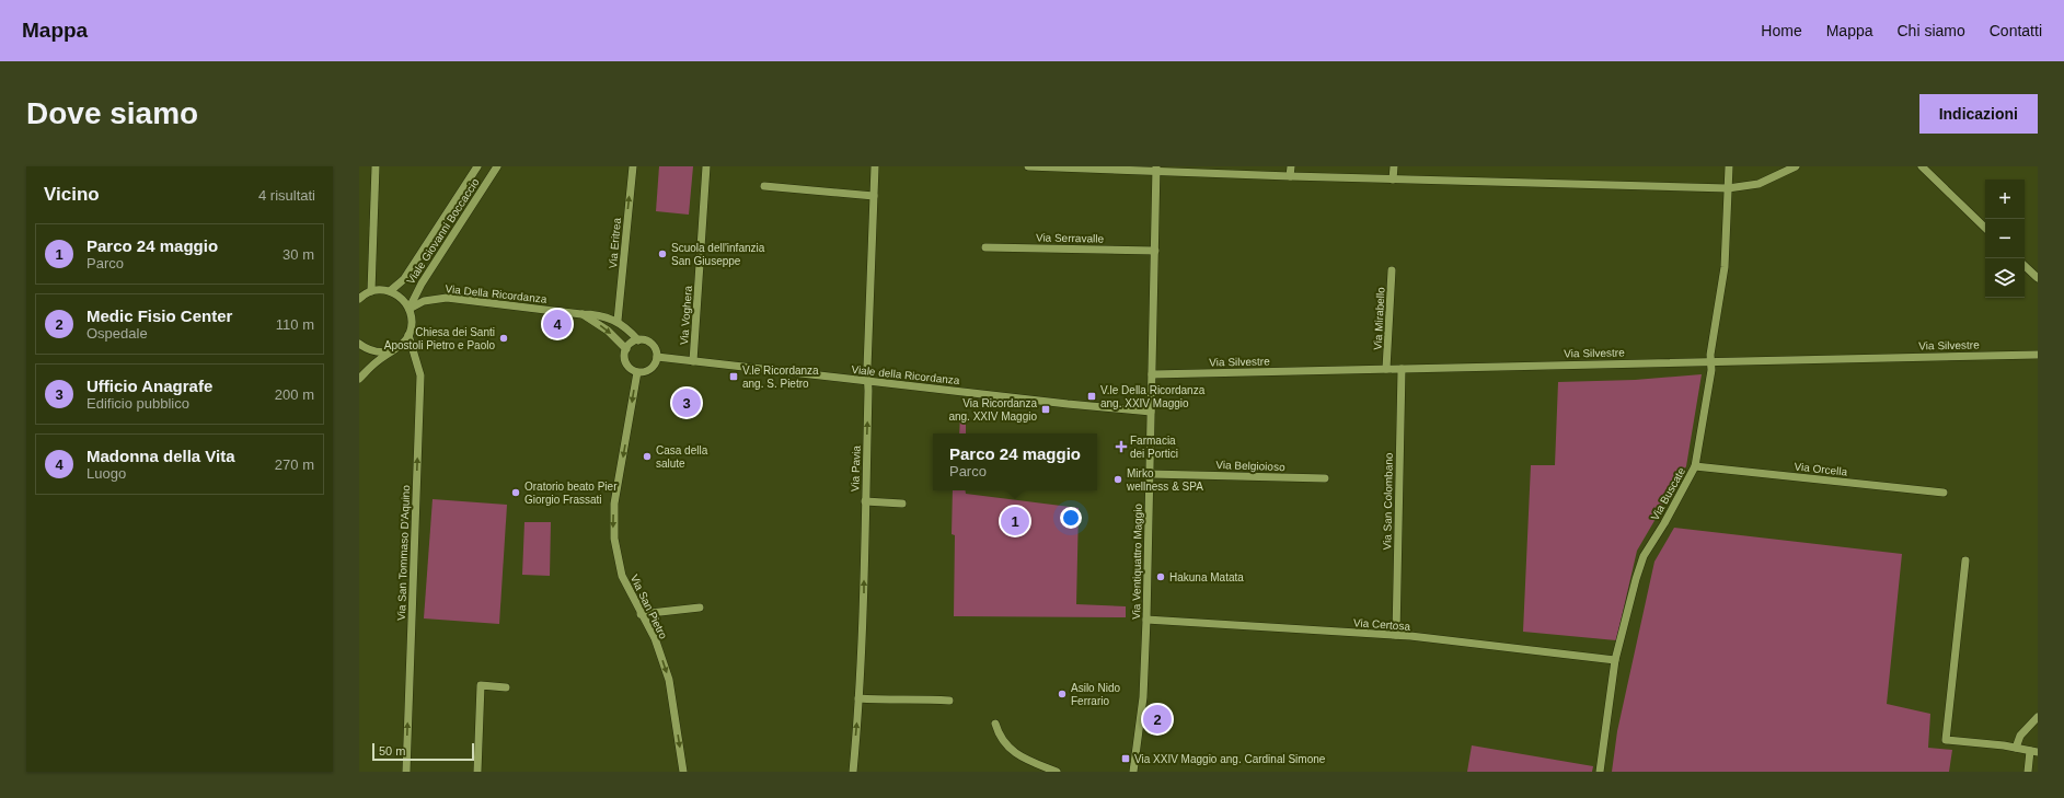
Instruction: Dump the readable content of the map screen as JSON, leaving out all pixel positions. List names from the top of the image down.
{
  "streets": {
    "street": [
      "Viale Giovanni Boccaccio",
      "Via Serravalle",
      "Via Eritrea",
      "Via Della Ricordanza",
      "Via Voghera",
      "Via Mirabello",
      "Via Silvestre",
      "Viale della Ricordanza",
      "Via Belgioioso",
      "Via Pavia",
      "Via Orcella",
      "Via Buscate",
      "Via San Colombano",
      "Via San Tommaso D'Aquino",
      "Via Ventiquattro Maggio",
      "Via San Pietro",
      "Via Certosa"
    ]
  },
  "crossings": [
    ["Viale Giovanni Boccaccio", "Via Della Ricordanza"],
    ["Viale Giovanni Boccaccio", "Via San Tommaso D'Aquino"],
    ["Via Serravalle", "Via Ventiquattro Maggio"],
    ["Via Eritrea", "Via Della Ricordanza"],
    ["Via Della Ricordanza", "Viale della Ricordanza"],
    ["Via Della Ricordanza", "Via San Pietro"],
    ["Via Voghera", "Viale della Ricordanza"],
    ["Via Mirabello", "Via Silvestre"],
    ["Via Silvestre", "Via Buscate"],
    ["Via Silvestre", "Via San Colombano"],
    ["Via Silvestre", "Via Ventiquattro Maggio"],
    ["Viale della Ricordanza", "Via Pavia"],
    ["Viale della Ricordanza", "Via Ventiquattro Maggio"],
    ["Viale della Ricordanza", "Via San Pietro"],
    ["Via Belgioioso", "Via Ventiquattro Maggio"],
    ["Via Orcella", "Via Buscate"],
    ["Via Buscate", "Via Certosa"],
    ["Via San Colombano", "Via Certosa"],
    ["Via Ventiquattro Maggio", "Via Certosa"]
  ],
  "one_way": [
    "Via Eritrea",
    "Via Pavia",
    "Via San Tommaso D'Aquino",
    "Via San Pietro"
  ],
  "places": {
    "other": [
      "Scuola dell'infanzia San Giuseppe",
      "Chiesa dei Santi Apostoli Pietro e Paolo",
      "Casa della salute",
      "Mirko wellness & SPA",
      "Oratorio beato Pier Giorgio Frassati",
      "Hakuna Matata",
      "Asilo Nido Ferrario"
    ],
    "transit": [
      "V.le Ricordanza ang. S. Pietro",
      "V.le Della Ricordanza ang. XXIV Maggio",
      "Via Ricordanza ang. XXIV Maggio",
      "Via XXIV Maggio ang. Cardinal Simone"
    ],
    "health": ["Farmacia dei Portici"]
  },
  "scale_bar": "50 m",
  "page": {
    "header": "Mappa",
    "nav": [
      "Home",
      "Mappa",
      "Chi siamo",
      "Contatti"
    ],
    "buttons": "Indicazioni",
    "title": "Dove siamo",
    "heading": ["Vicino", "4 risultati"],
    "map_buttons": ["+", "−"],
    "list": [
      {
        "mark": "1",
        "name": "Parco 24 maggio",
        "note": "Parco",
        "value": "30 m"
      },
      {
        "mark": "2",
        "name": "Medic Fisio Center",
        "note": "Ospedale",
        "value": "110 m"
      },
      {
        "mark": "3",
        "name": "Ufficio Anagrafe",
        "note": "Edificio pubblico",
        "value": "200 m"
      },
      {
        "mark": "4",
        "name": "Madonna della Vita",
        "note": "Luogo",
        "value": "270 m"
      }
    ],
    "pins": [
      "4",
      "3",
      "1",
      "2"
    ],
    "popup": ["Parco 24 maggio", "Parco"],
    "scale": "50 m"
  }
}
